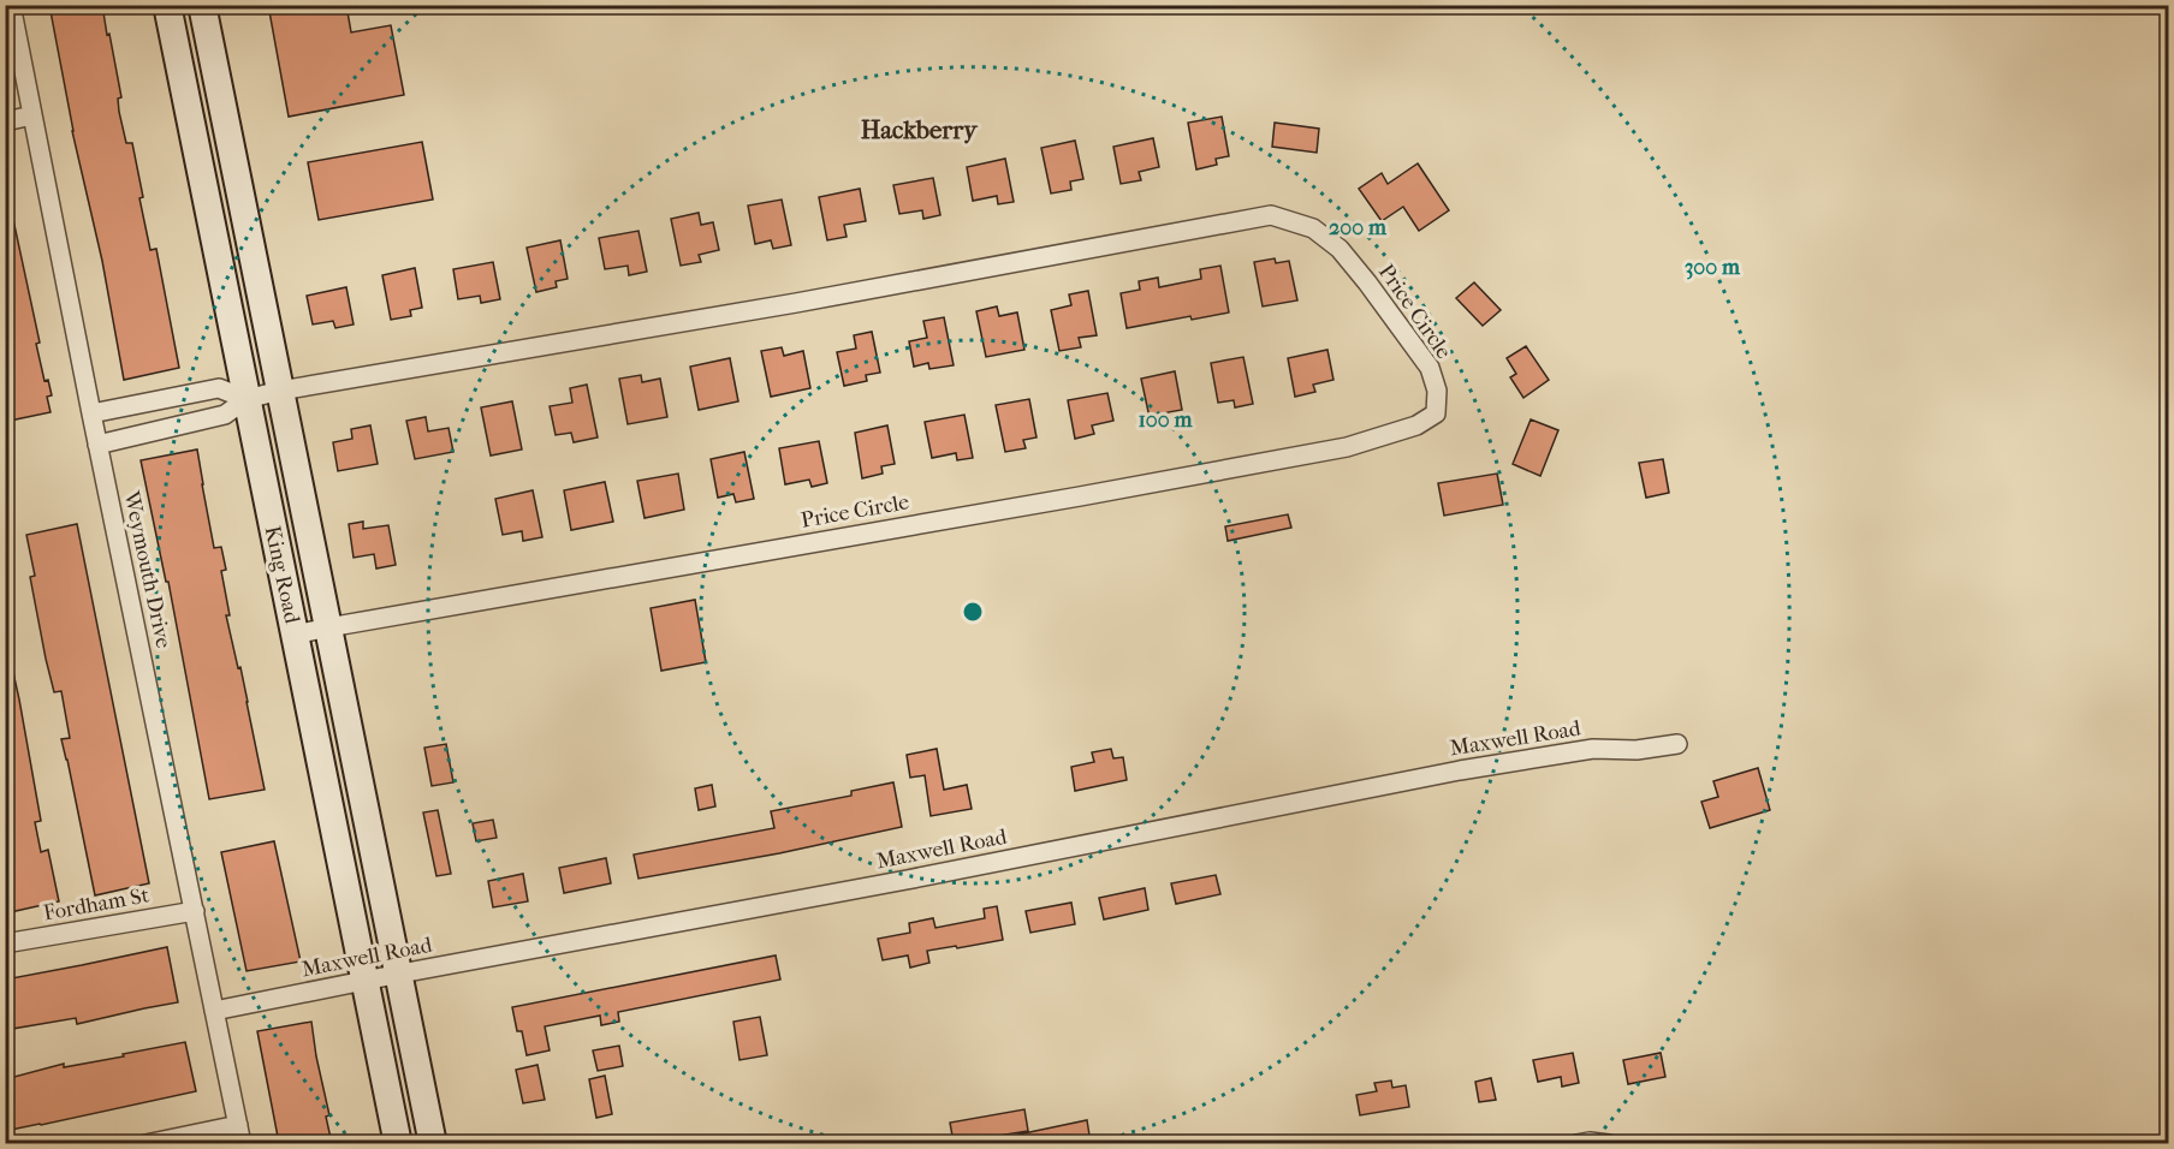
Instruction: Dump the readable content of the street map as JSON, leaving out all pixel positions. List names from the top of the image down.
{
  "streets": {
    "street": [
      "Price Circle",
      "Weymouth Drive",
      "King Road",
      "Maxwell Road",
      "Fordham St"
    ]
  },
  "crossings": [
    ["Price Circle", "King Road"],
    ["Weymouth Drive", "Maxwell Road"],
    ["Weymouth Drive", "Fordham St"],
    ["King Road", "Maxwell Road"]
  ],
  "districts": ["Hackberry"],
  "rings": ["200 m", "300 m", "100 m"]
}
